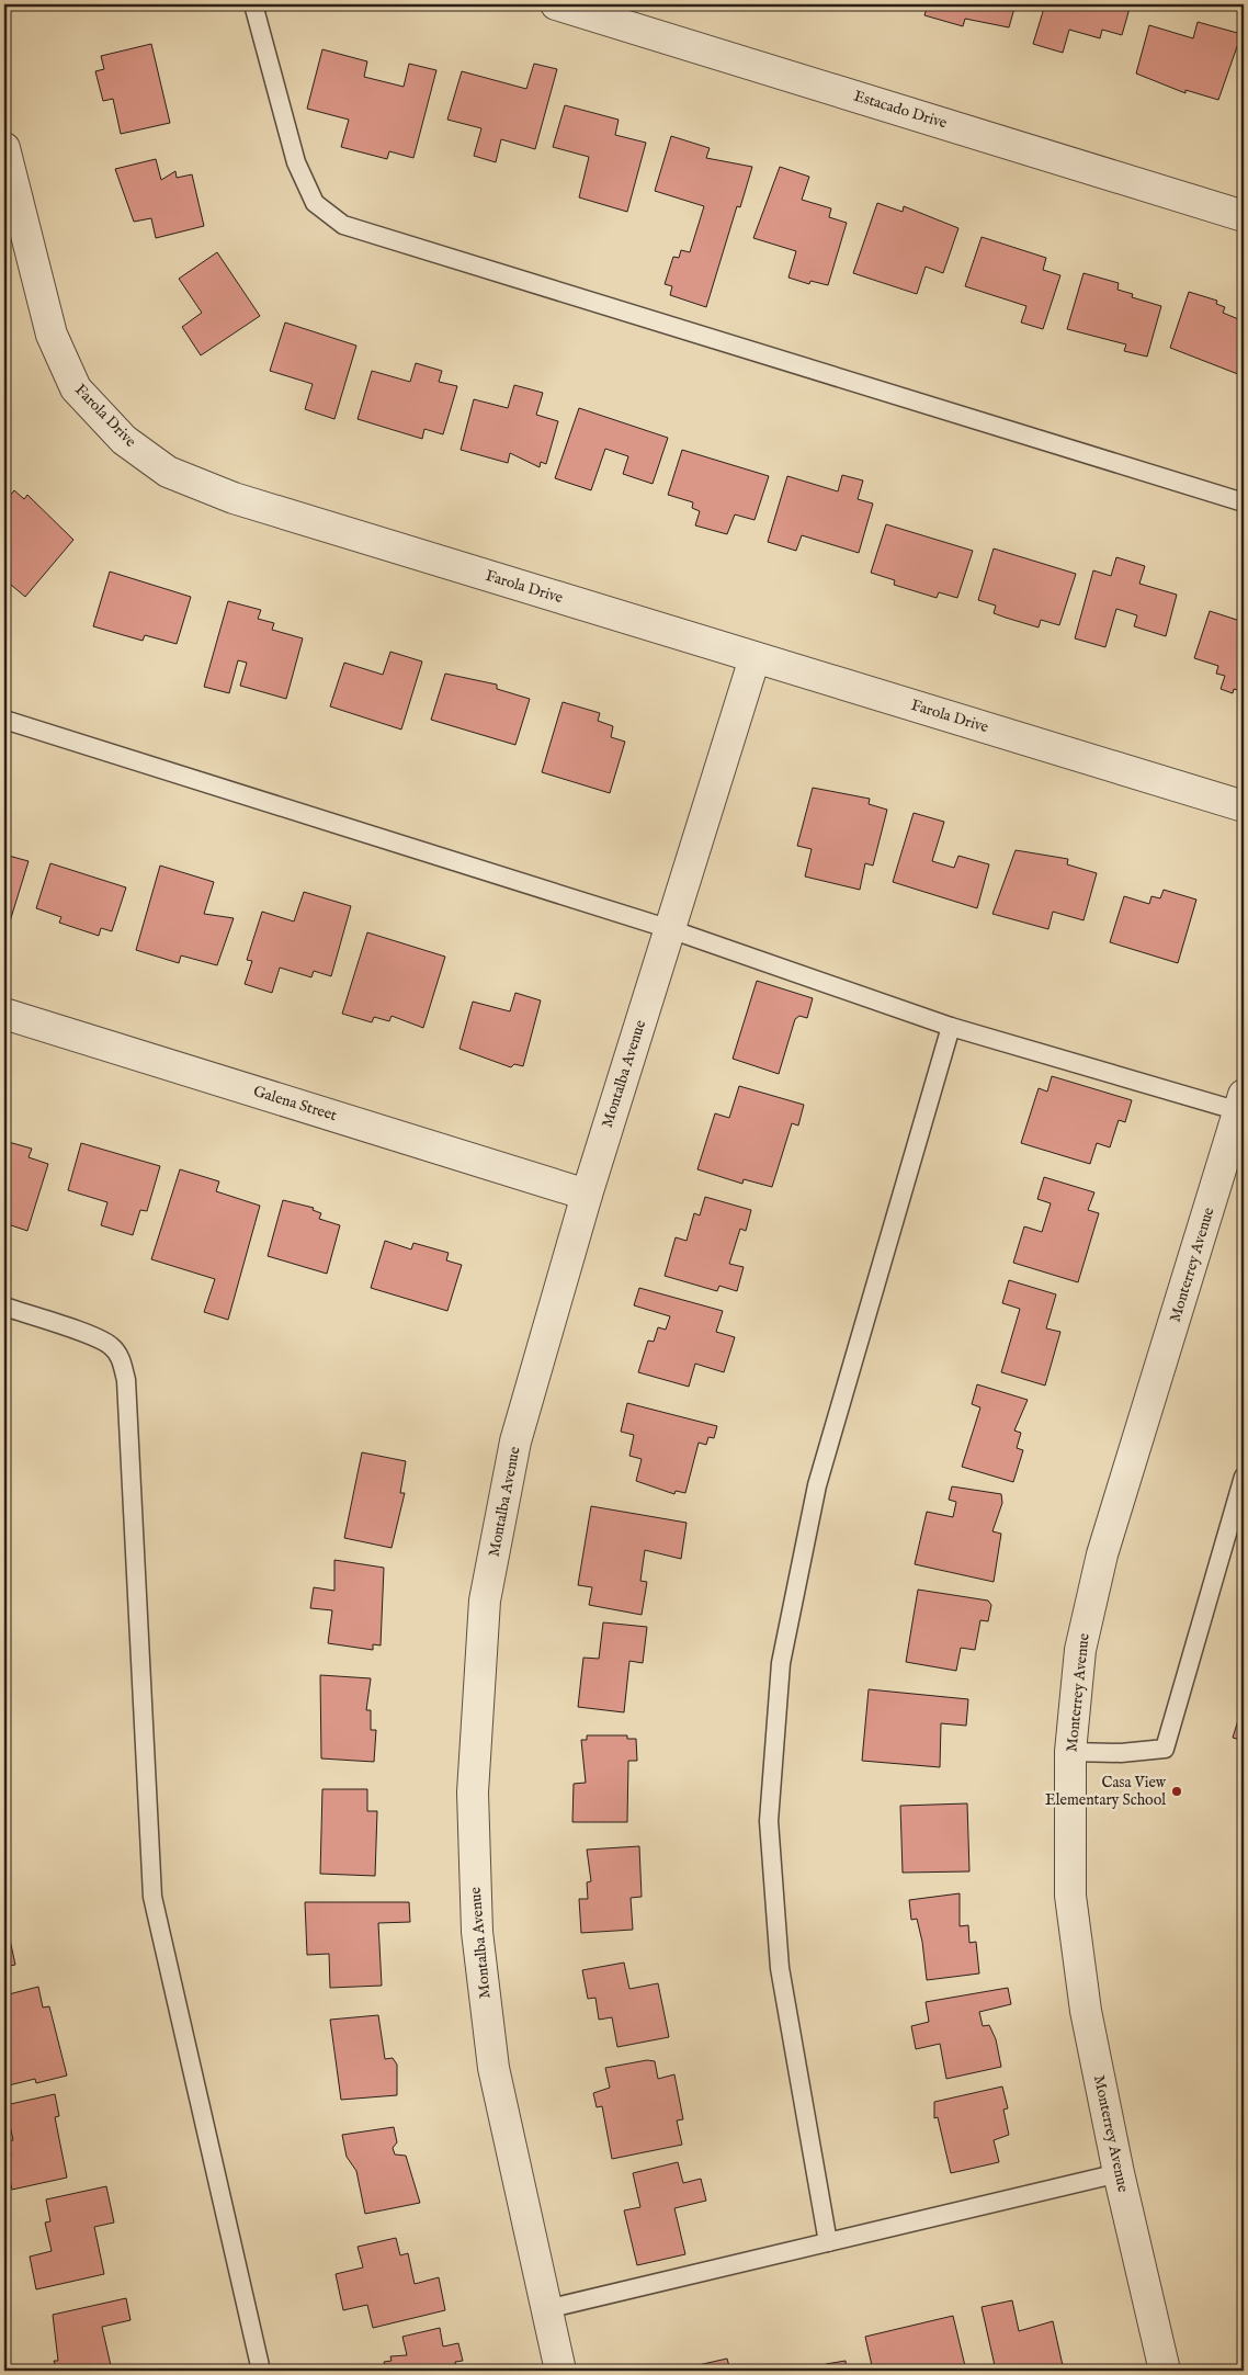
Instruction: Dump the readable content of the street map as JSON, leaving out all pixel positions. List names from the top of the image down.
{
  "streets": {
    "street": [
      "Estacado Drive",
      "Farola Drive",
      "Montalba Avenue",
      "Galena Street",
      "Monterrey Avenue"
    ]
  },
  "crossings": [
    ["Farola Drive", "Montalba Avenue"],
    ["Montalba Avenue", "Galena Street"]
  ],
  "places": ["Casa View Elementary School"]
}
